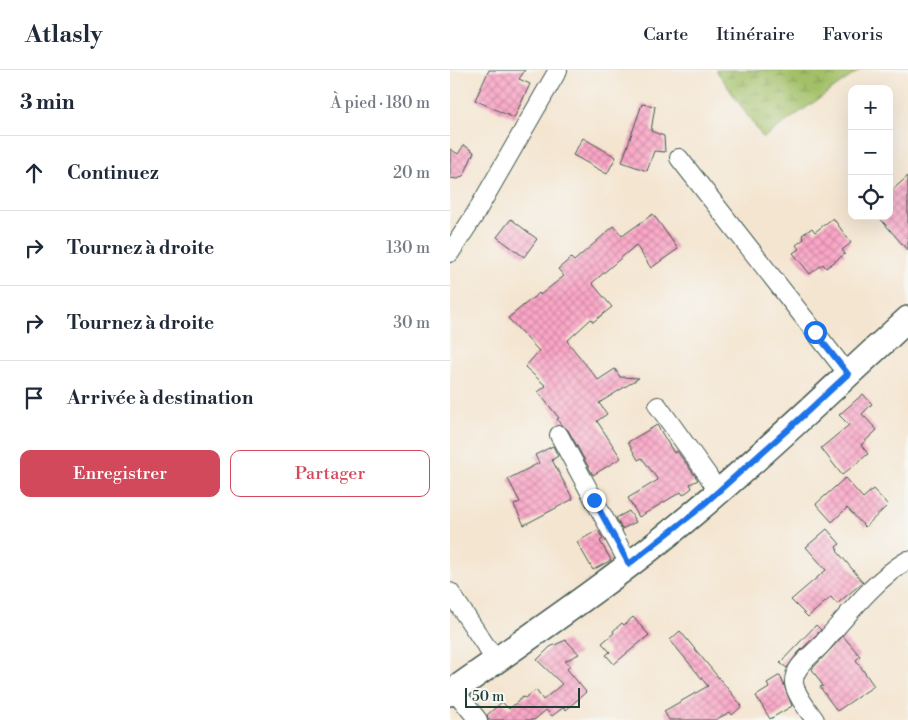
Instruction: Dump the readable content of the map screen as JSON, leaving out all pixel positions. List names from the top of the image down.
{
  "scale_bar": "50 m",
  "page": {
    "header": "Atlasly",
    "nav": ["Carte", "Itinéraire", "Favoris"],
    "heading": ["3 min", "À pied · 180 m"],
    "map_buttons": ["+", "−"],
    "list": [
      ["Continuez", "20 m"],
      ["Tournez à droite", "130 m"],
      ["Tournez à droite", "30 m"],
      "Arrivée à destination"
    ],
    "buttons": ["Enregistrer", "Partager"],
    "scale": "50 m"
  }
}
